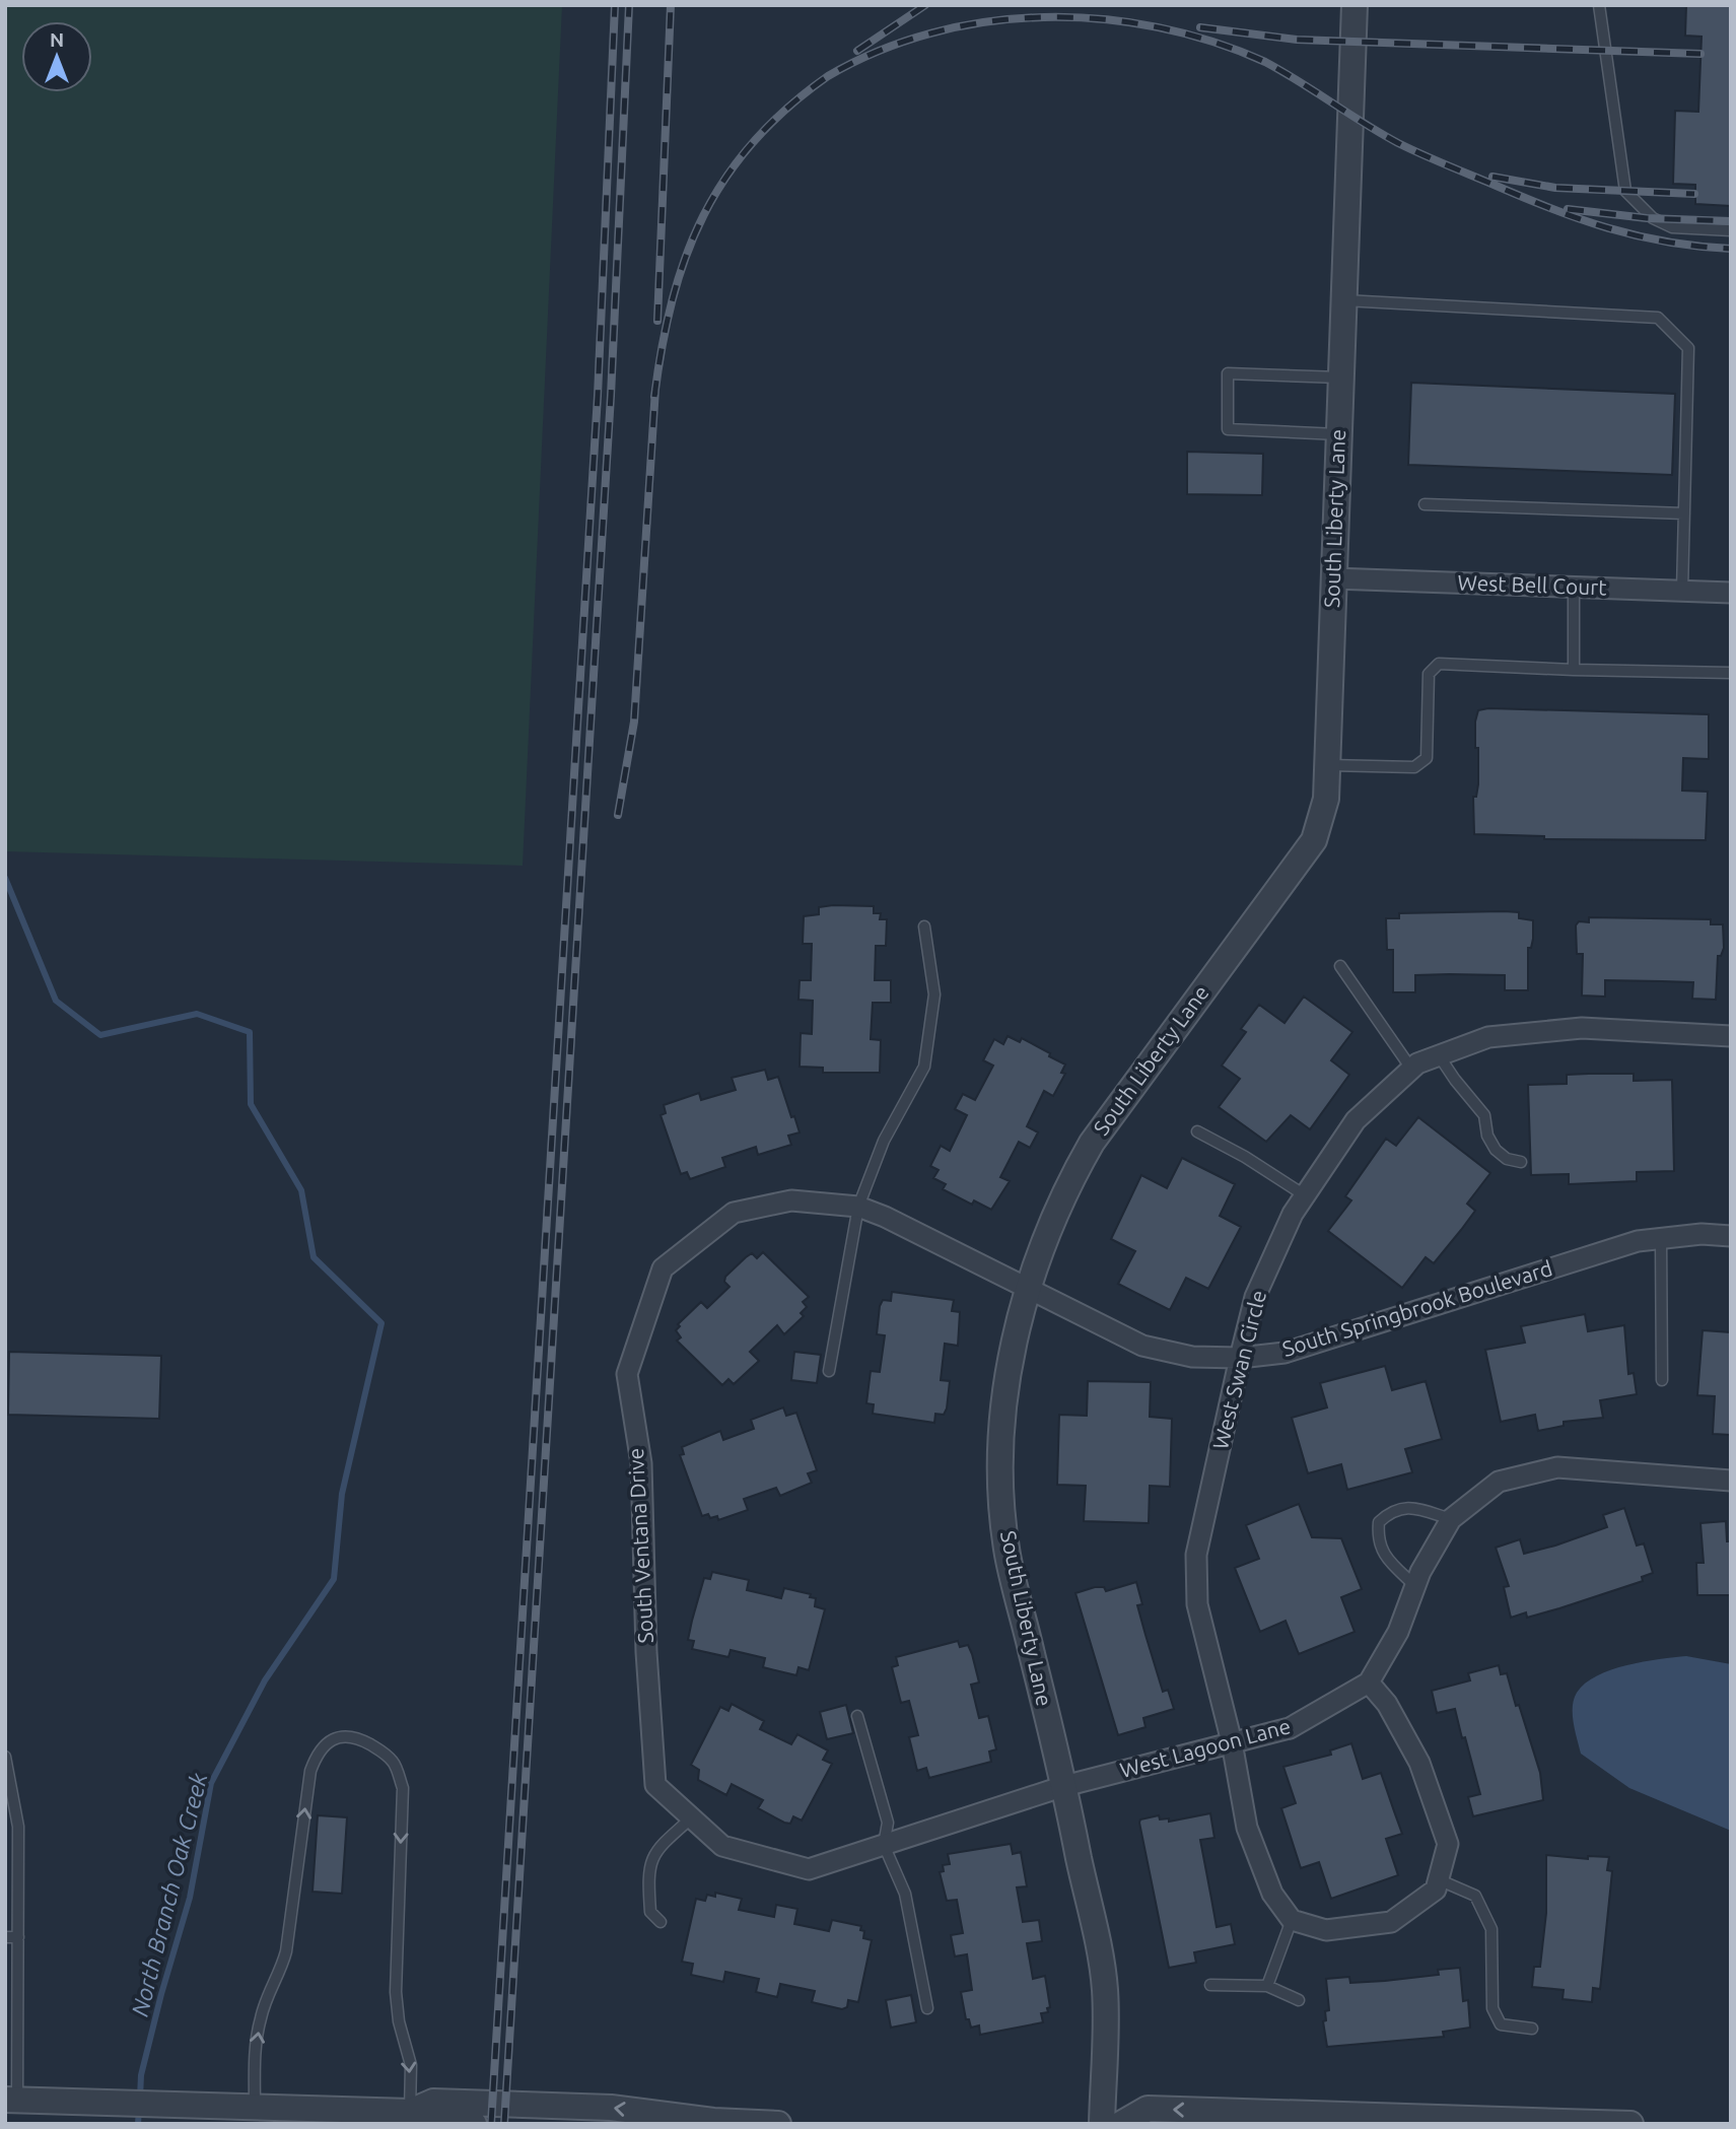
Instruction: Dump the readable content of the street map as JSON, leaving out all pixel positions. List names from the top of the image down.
{
  "streets": {
    "street": [
      "South Liberty Lane",
      "West Bell Court",
      "South Springbrook Boulevard",
      "West Swan Circle",
      "South Ventana Drive",
      "West Lagoon Lane"
    ]
  },
  "crossings": [
    ["South Liberty Lane", "West Bell Court"],
    ["South Liberty Lane", "South Springbrook Boulevard"],
    ["South Liberty Lane", "South Ventana Drive"],
    ["South Liberty Lane", "West Lagoon Lane"],
    ["South Springbrook Boulevard", "West Swan Circle"],
    ["South Springbrook Boulevard", "South Ventana Drive"],
    ["West Swan Circle", "West Lagoon Lane"],
    ["South Ventana Drive", "West Lagoon Lane"]
  ],
  "water": ["North Branch Oak Creek"],
  "north": "top"
}
